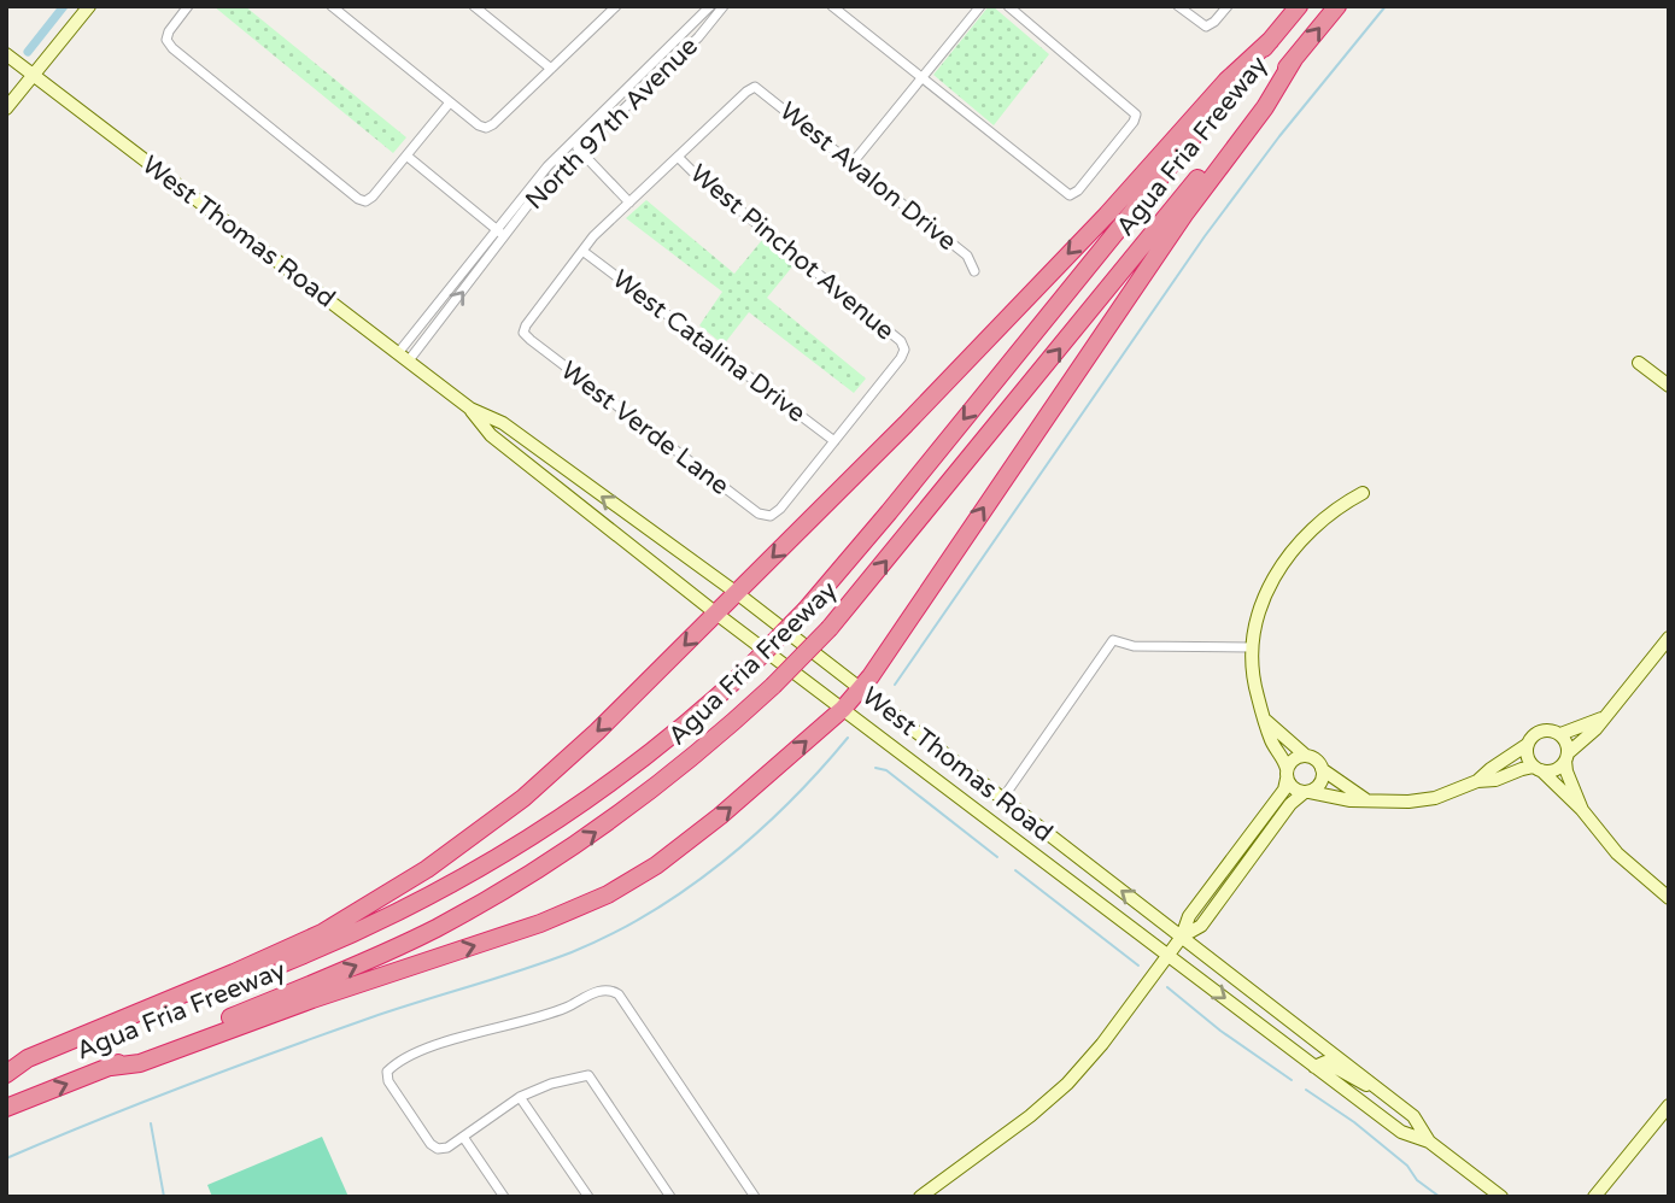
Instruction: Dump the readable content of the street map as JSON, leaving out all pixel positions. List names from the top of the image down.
{
  "streets": {
    "highway": ["Agua Fria Freeway"],
    "main road": ["West Thomas Road"],
    "street": [
      "North 97th Avenue",
      "West Avalon Drive",
      "West Pinchot Avenue",
      "West Catalina Drive",
      "West Verde Lane"
    ]
  },
  "crossings": [
    ["North 97th Avenue", "West Thomas Road"],
    ["West Avalon Drive", "West Pinchot Avenue"],
    ["West Pinchot Avenue", "West Catalina Drive"],
    ["West Pinchot Avenue", "West Verde Lane"],
    ["West Catalina Drive", "West Verde Lane"]
  ]
}
